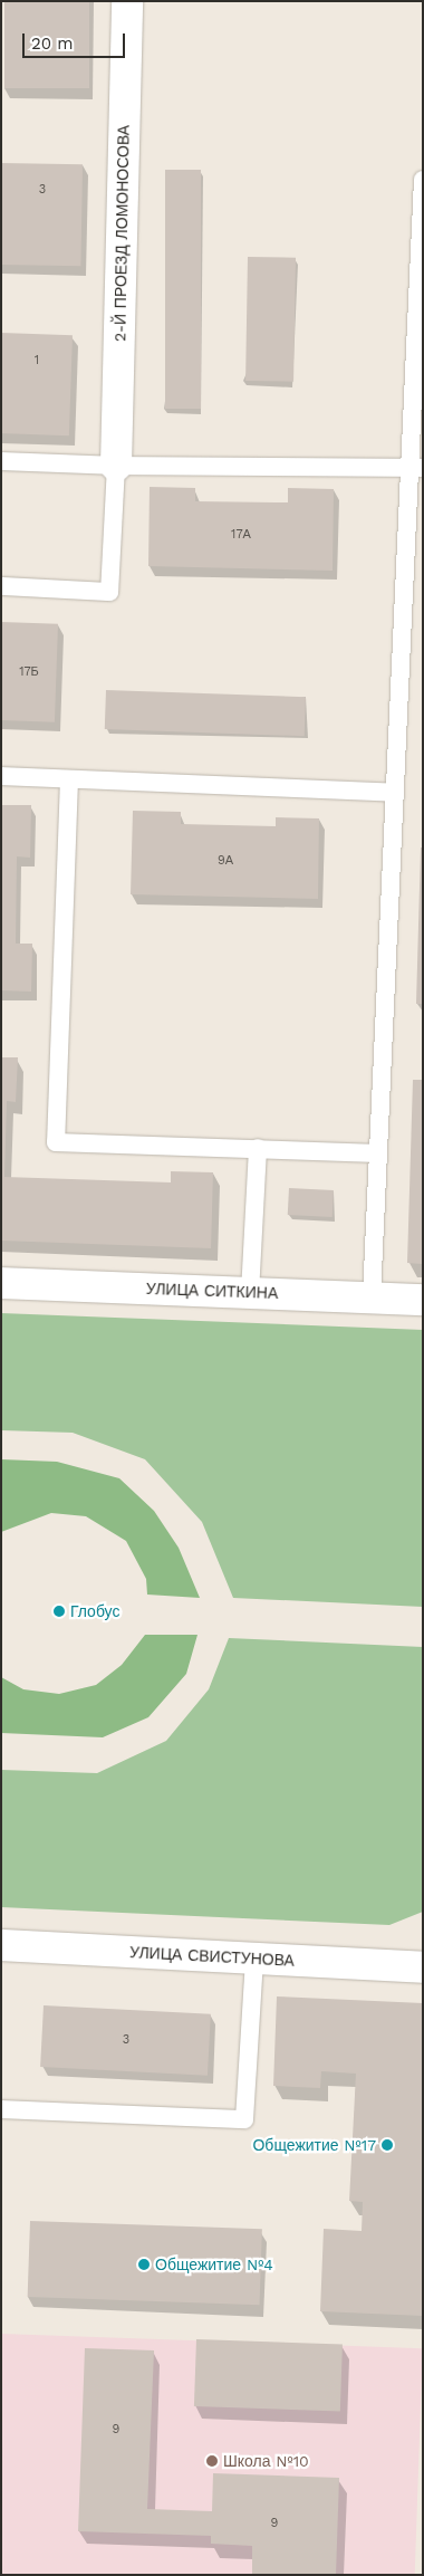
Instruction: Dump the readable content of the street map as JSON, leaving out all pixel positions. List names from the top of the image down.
{
  "streets": {
    "street": ["2-Й ПРОЕЗД ЛОМОНОСОВА", "УЛИЦА СИТКИНА", "УЛИЦА СВИСТУНОВА"]
  },
  "places": [
    "Глобус",
    "Общежитие №17",
    "Общежитие №4",
    "Школа №10"
  ],
  "house_numbers": [
    "3",
    "1",
    "17А",
    "17Б",
    "9А",
    "3",
    "9",
    "9"
  ],
  "scale_bar": "20 m"
}
